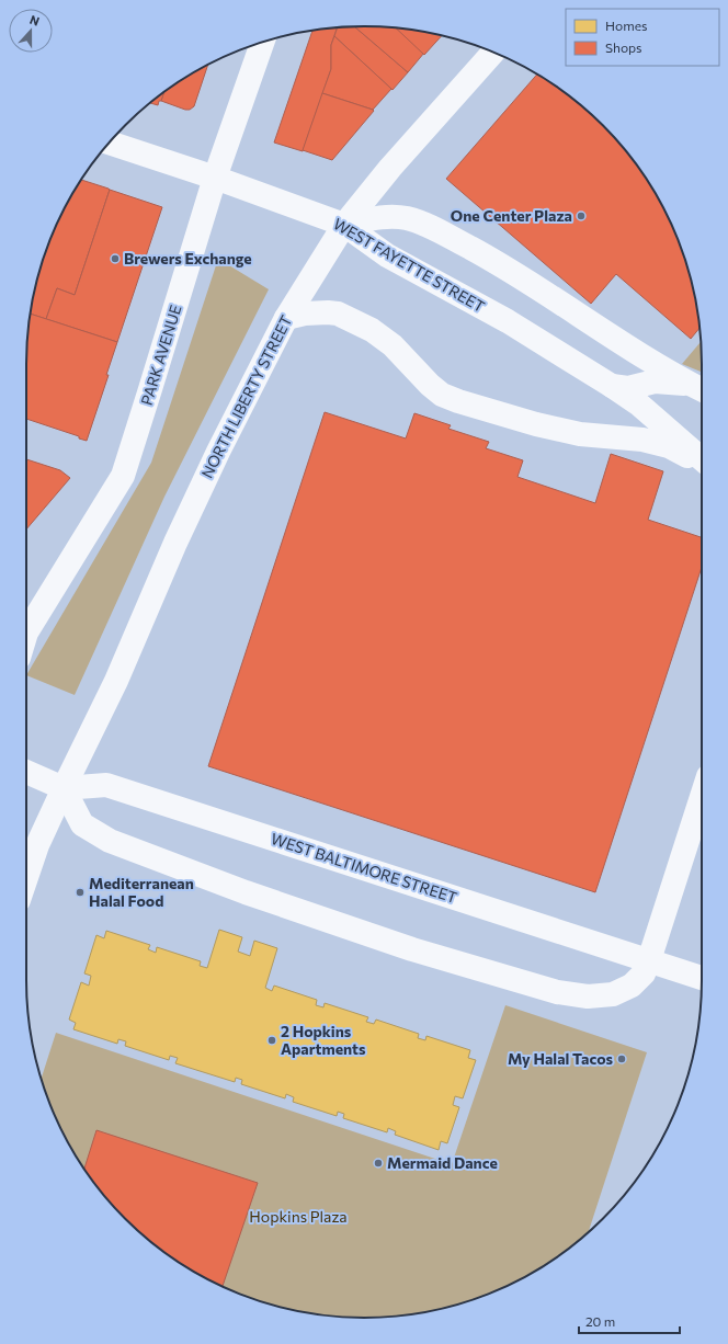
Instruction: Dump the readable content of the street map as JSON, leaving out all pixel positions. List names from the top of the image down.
{
  "streets": {
    "main road": [
      "WEST FAYETTE STREET",
      "PARK AVENUE",
      "NORTH LIBERTY STREET",
      "WEST BALTIMORE STREET"
    ]
  },
  "crossings": [
    ["WEST FAYETTE STREET", "PARK AVENUE"],
    ["WEST FAYETTE STREET", "NORTH LIBERTY STREET"],
    ["NORTH LIBERTY STREET", "WEST BALTIMORE STREET"]
  ],
  "parks": ["Hopkins Plaza"],
  "places": [
    "One Center Plaza",
    "Brewers Exchange",
    "Mediterranean Halal Food",
    "2 Hopkins Apartments",
    "My Halal Tacos",
    "Mermaid Dance"
  ],
  "legend": ["Homes", "Shops"],
  "scale_bar": "20 m",
  "north": "top"
}
